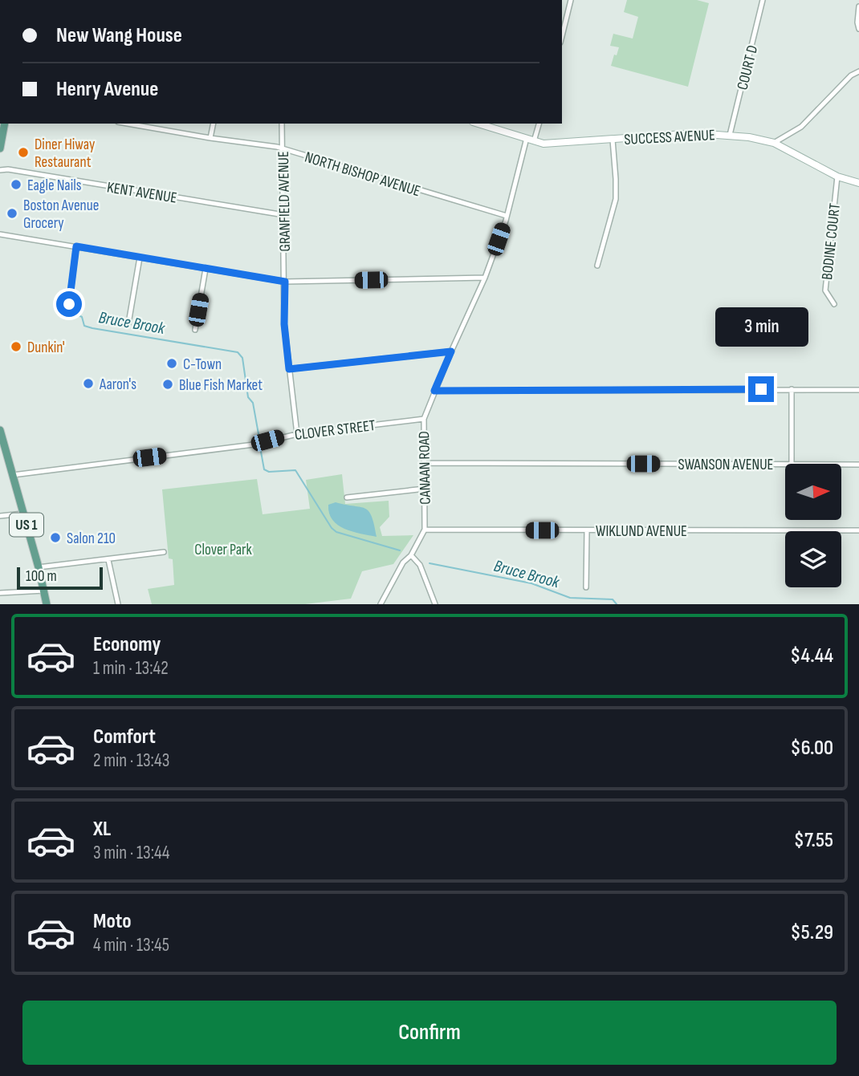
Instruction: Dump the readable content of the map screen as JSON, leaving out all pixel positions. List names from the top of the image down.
{
  "streets": {
    "main road": ["US 1"],
    "street": [
      "COURT D",
      "SUCCESS AVENUE",
      "NORTH BISHOP AVENUE",
      "KENT AVENUE",
      "GRANFIELD AVENUE",
      "BODINE COURT",
      "CLOVER STREET",
      "SWANSON AVENUE",
      "CANAAN ROAD",
      "WIKLUND AVENUE"
    ]
  },
  "crossings": [
    ["COURT D", "SUCCESS AVENUE"],
    ["SUCCESS AVENUE", "BODINE COURT"],
    ["SUCCESS AVENUE", "CANAAN ROAD"],
    ["NORTH BISHOP AVENUE", "GRANFIELD AVENUE"],
    ["NORTH BISHOP AVENUE", "CANAAN ROAD"],
    ["KENT AVENUE", "GRANFIELD AVENUE"],
    ["GRANFIELD AVENUE", "CLOVER STREET"],
    ["CLOVER STREET", "CANAAN ROAD"],
    ["CLOVER STREET", "US 1"],
    ["SWANSON AVENUE", "CANAAN ROAD"],
    ["CANAAN ROAD", "WIKLUND AVENUE"]
  ],
  "water": ["Bruce Brook"],
  "parks": ["Clover Park"],
  "places": [
    "Diner Hiway Restaurant",
    "Eagle Nails",
    "Boston Avenue Grocery",
    "Dunkin'",
    "C-Town",
    "Aaron's",
    "Blue Fish Market",
    "Salon 210"
  ],
  "scale_bar": "100 m",
  "north": "right",
  "page": {
    "banner": ["New Wang House", "Henry Avenue"],
    "bubble": "3 min",
    "scale": "100 m",
    "list": [
      {
        "name": "Economy",
        "note": "1 min · 13:42",
        "value": "$4.44"
      },
      {
        "name": "Comfort",
        "note": "2 min · 13:43",
        "value": "$6.00"
      },
      {
        "name": "XL",
        "note": "3 min · 13:44",
        "value": "$7.55"
      },
      {
        "name": "Moto",
        "note": "4 min · 13:45",
        "value": "$5.29"
      }
    ],
    "buttons": "Confirm"
  }
}
